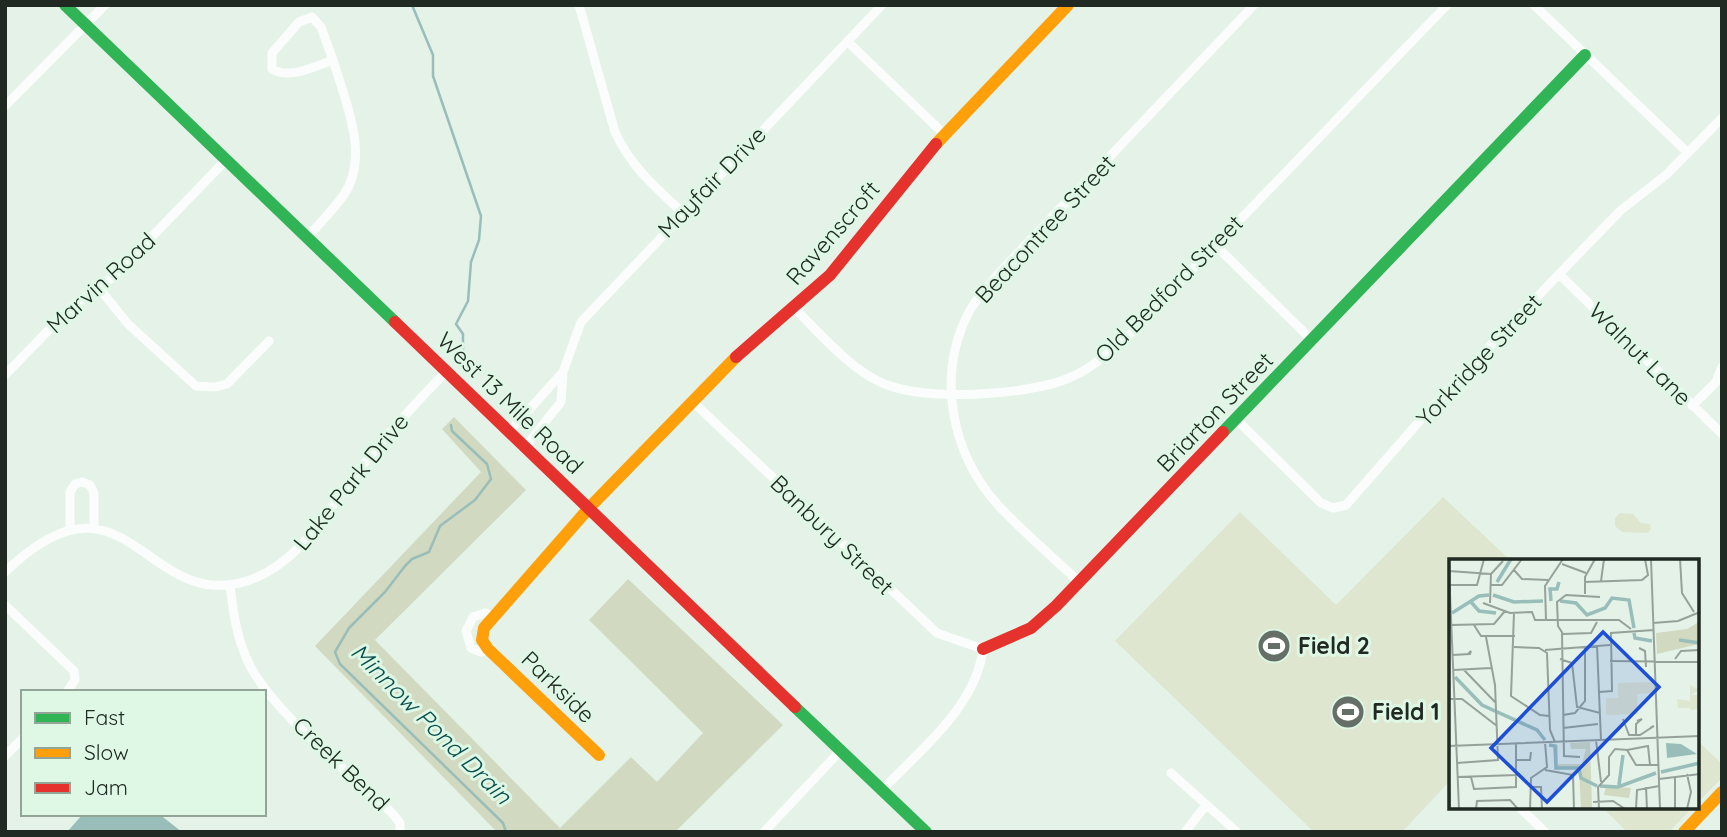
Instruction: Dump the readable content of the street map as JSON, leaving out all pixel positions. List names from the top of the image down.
{
  "streets": {
    "street": [
      "Mayfair Drive",
      "Beacontree Street",
      "Ravenscroft",
      "Marvin Road",
      "Old Bedford Street",
      "Walnut Lane",
      "Yorkridge Street",
      "West 13 Mile Road",
      "Briarton Street",
      "Lake Park Drive",
      "Banbury Street",
      "Parkside",
      "Creek Bend"
    ]
  },
  "crossings": [
    ["Mayfair Drive", "West 13 Mile Road"],
    ["Beacontree Street", "Old Bedford Street"],
    ["Beacontree Street", "Briarton Street"],
    ["Ravenscroft", "Old Bedford Street"],
    ["Ravenscroft", "West 13 Mile Road"],
    ["Ravenscroft", "Banbury Street"],
    ["Ravenscroft", "Parkside"],
    ["Marvin Road", "West 13 Mile Road"],
    ["Walnut Lane", "Yorkridge Street"],
    ["Yorkridge Street", "Briarton Street"],
    ["West 13 Mile Road", "Lake Park Drive"],
    ["West 13 Mile Road", "Parkside"],
    ["Briarton Street", "Banbury Street"],
    ["Lake Park Drive", "Creek Bend"]
  ],
  "water": ["Minnow Pond Drain"],
  "places": {
    "sports": ["Field 2", "Field 1"]
  },
  "legend": ["Fast", "Slow", "Jam"]
}
